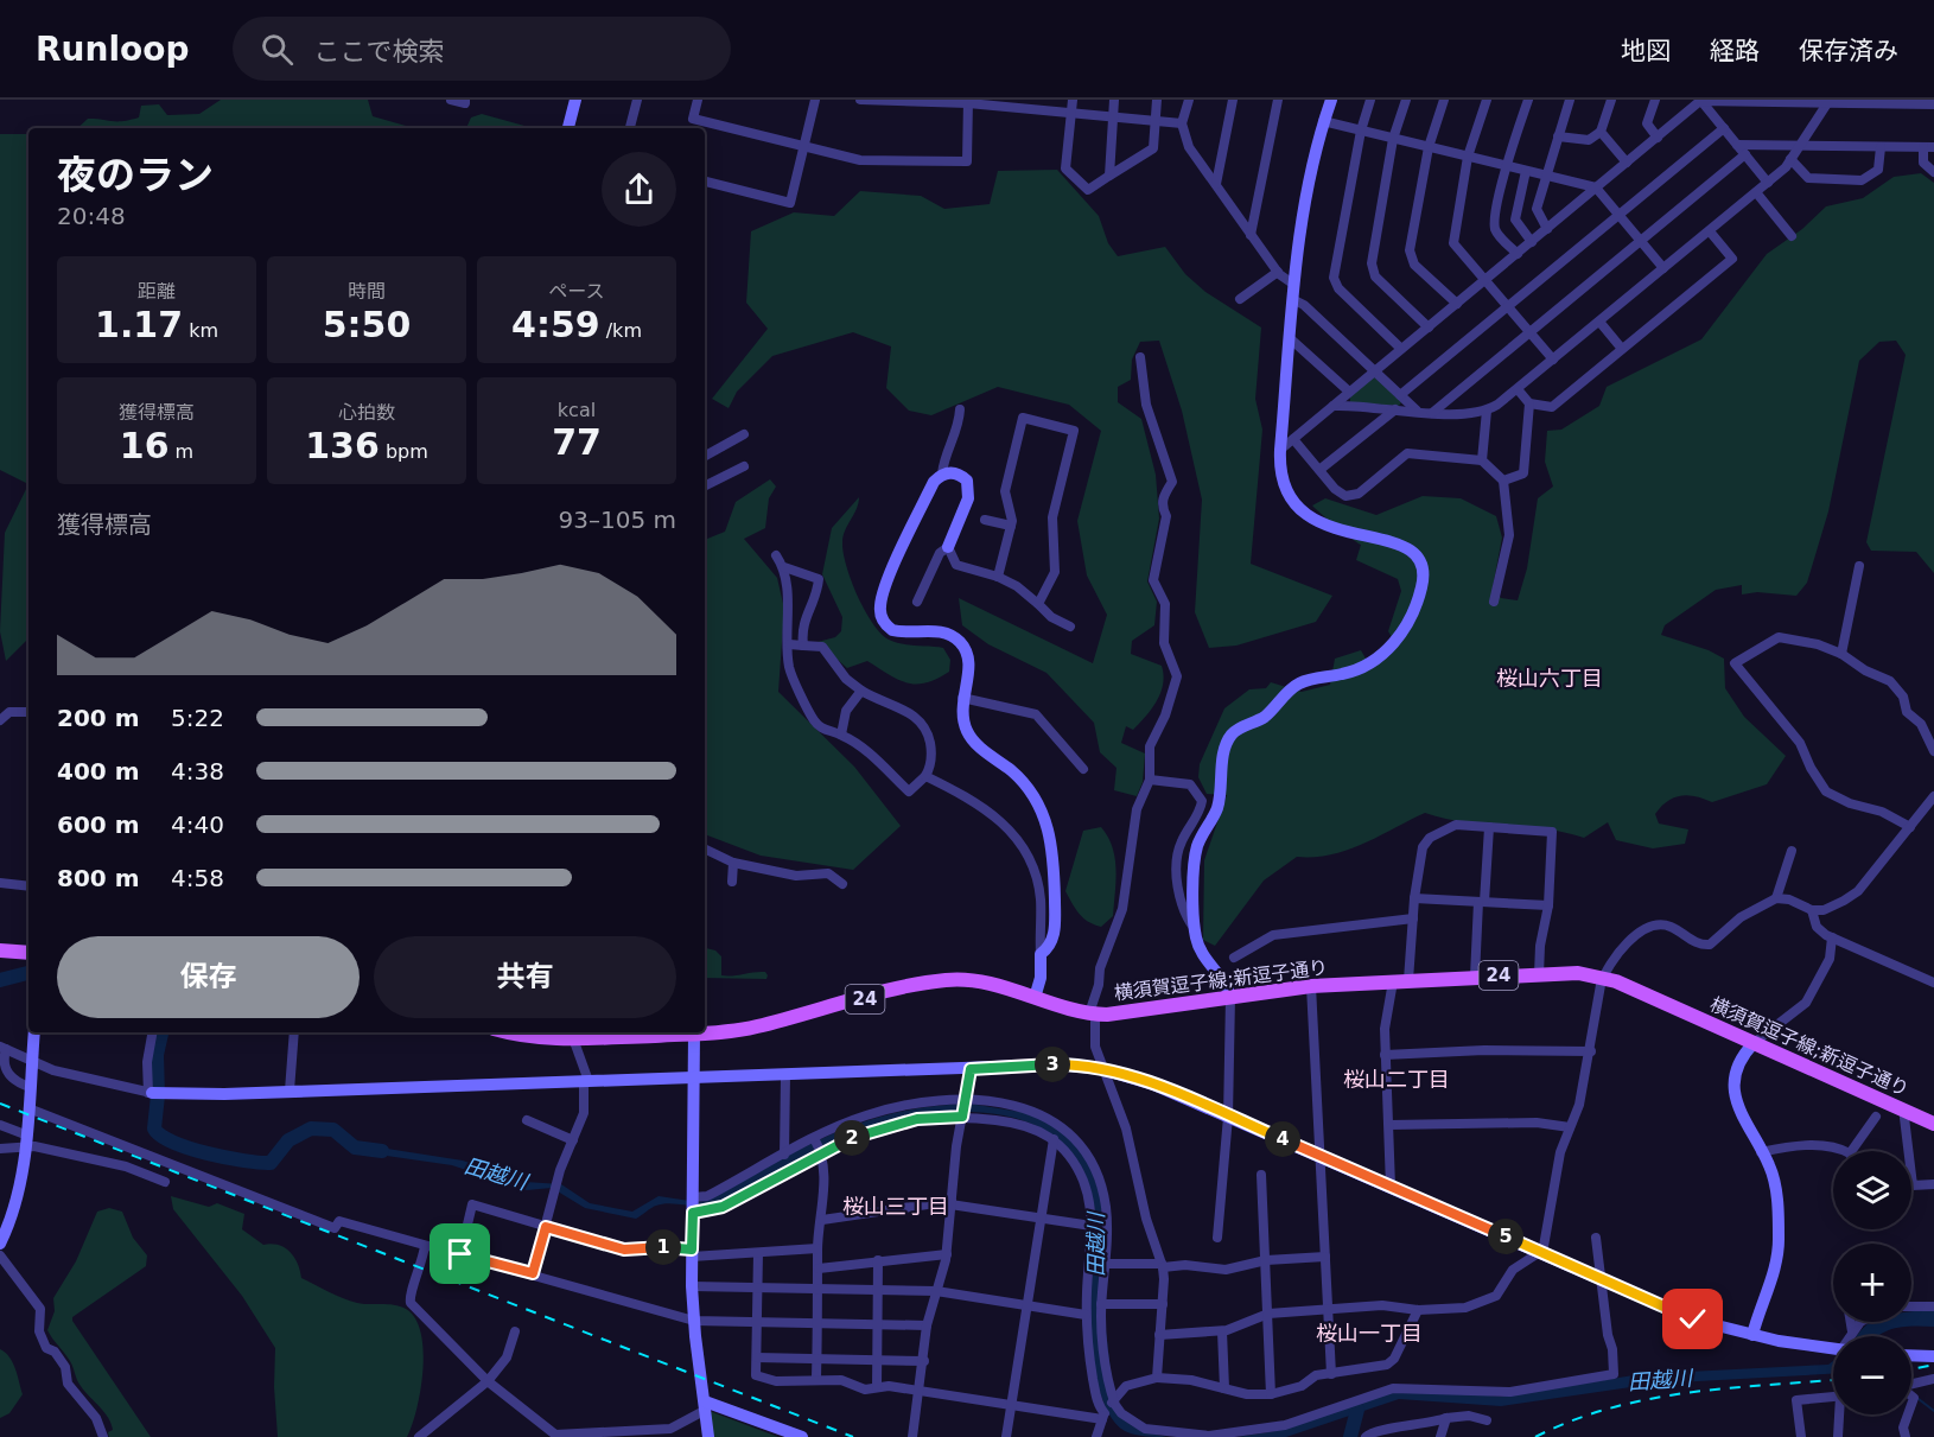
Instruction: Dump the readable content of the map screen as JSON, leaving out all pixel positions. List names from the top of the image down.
{
  "streets": {
    "main road": ["24", "横須賀逗子線;新逗子通り"]
  },
  "districts": [
    "桜山六丁目",
    "桜山二丁目",
    "桜山三丁目",
    "桜山一丁目"
  ],
  "water": ["田越川"],
  "page": {
    "header": "Runloop",
    "search": "ここで検索",
    "nav": ["地図", "経路", "保存済み"],
    "heading": ["夜のラン", "20:48"],
    "stats": [
      ["距離", "1.17 km"],
      ["時間", "5:50"],
      ["ペース", "4:59 /km"],
      ["獲得標高", "16 m"],
      ["心拍数", "136 bpm"],
      ["kcal", "77"]
    ],
    "chart": ["獲得標高", "93–105 m"],
    "list": [
      {
        "name": "200 m",
        "note": "5:22"
      },
      {
        "name": "400 m",
        "note": "4:38"
      },
      {
        "name": "600 m",
        "note": "4:40"
      },
      {
        "name": "800 m",
        "note": "4:58"
      }
    ],
    "buttons": ["保存", "共有"],
    "pins": [
      "3",
      "2",
      "4",
      "5",
      "1"
    ],
    "map_buttons": ["+", "−"]
  }
}
